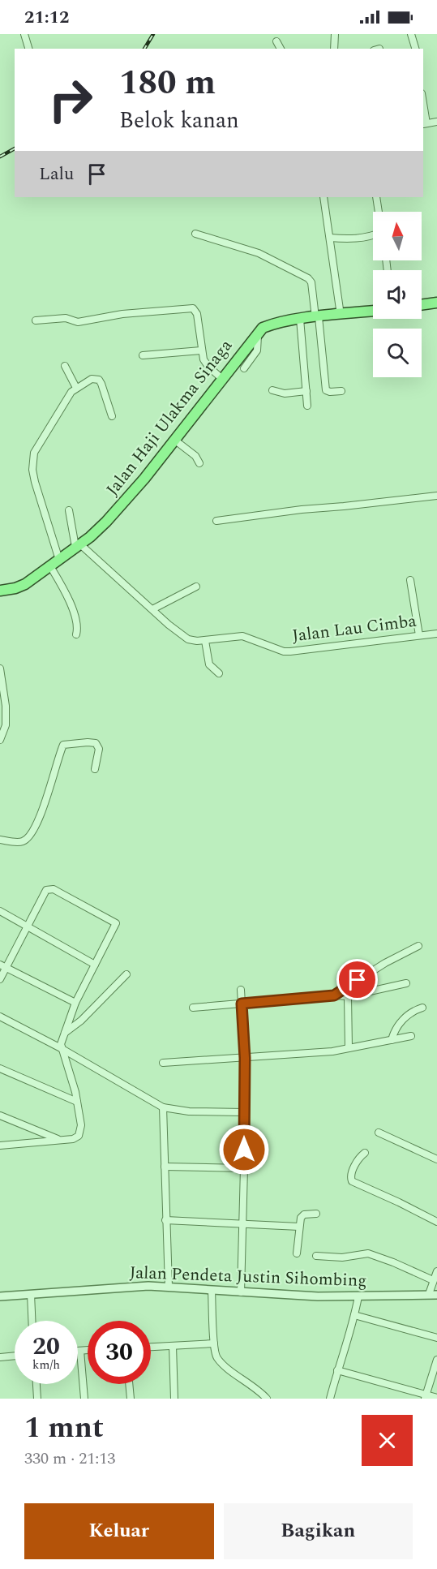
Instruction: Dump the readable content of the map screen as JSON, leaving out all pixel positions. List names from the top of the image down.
{
  "streets": {
    "main road": ["Jalan Haji Ulakma Sinaga"],
    "street": ["Jalan Lau Cimba", "Jalan Pendeta Justin Sihombing"]
  },
  "crossings": [
    ["Jalan Haji Ulakma Sinaga", "Jalan Lau Cimba"]
  ],
  "north": "top",
  "page": {
    "status": "21:12",
    "turn": ["180 m", "Belok kanan"],
    "then": "Lalu",
    "speed": "20 km/h",
    "limit": "30",
    "heading": ["1 mnt", "330 m · 21:13"],
    "buttons": ["Keluar", "Bagikan"]
  }
}
